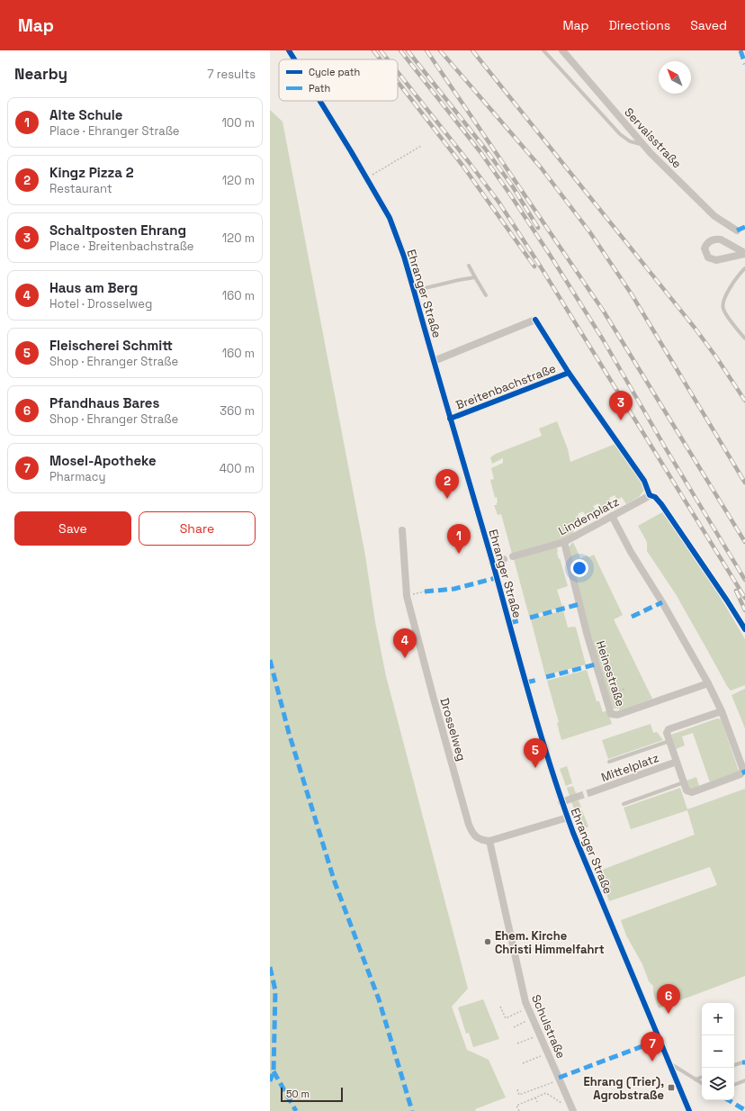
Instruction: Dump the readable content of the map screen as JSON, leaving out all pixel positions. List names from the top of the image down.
{
  "streets": {
    "street": [
      "Servaisstraße",
      "Ehranger Straße",
      "Breitenbachstraße",
      "Lindenplatz",
      "Heinestraße",
      "Drosselweg",
      "Mittelplatz",
      "Schulstraße"
    ]
  },
  "crossings": [
    ["Ehranger Straße", "Breitenbachstraße"],
    ["Breitenbachstraße", "Lindenplatz"],
    ["Lindenplatz", "Heinestraße"],
    ["Drosselweg", "Schulstraße"]
  ],
  "places": {
    "other": ["Ehem. Kirche Christi Himmelfahrt"],
    "transit": ["Ehrang (Trier), Agrobstraße"]
  },
  "legend": ["Cycle path", "Path"],
  "scale_bar": "50 m",
  "north": "top left",
  "page": {
    "header": "Map",
    "nav": ["Map", "Directions", "Saved"],
    "heading": ["Nearby", "7 results"],
    "list": [
      {
        "mark": "1",
        "name": "Alte Schule",
        "note": "Place · Ehranger Straße",
        "value": "100 m"
      },
      {
        "mark": "2",
        "name": "Kingz Pizza 2",
        "note": "Restaurant",
        "value": "120 m"
      },
      {
        "mark": "3",
        "name": "Schaltposten Ehrang",
        "note": "Place · Breitenbachstraße",
        "value": "120 m"
      },
      {
        "mark": "4",
        "name": "Haus am Berg",
        "note": "Hotel · Drosselweg",
        "value": "160 m"
      },
      {
        "mark": "5",
        "name": "Fleischerei Schmitt",
        "note": "Shop · Ehranger Straße",
        "value": "160 m"
      },
      {
        "mark": "6",
        "name": "Pfandhaus Bares",
        "note": "Shop · Ehranger Straße",
        "value": "360 m"
      },
      {
        "mark": "7",
        "name": "Mosel-Apotheke",
        "note": "Pharmacy",
        "value": "400 m"
      }
    ],
    "pins": [
      "3",
      "2",
      "1",
      "4",
      "5",
      "6",
      "7"
    ],
    "buttons": ["Save", "Share"],
    "map_buttons": ["+", "−"],
    "scale": "50 m"
  }
}
